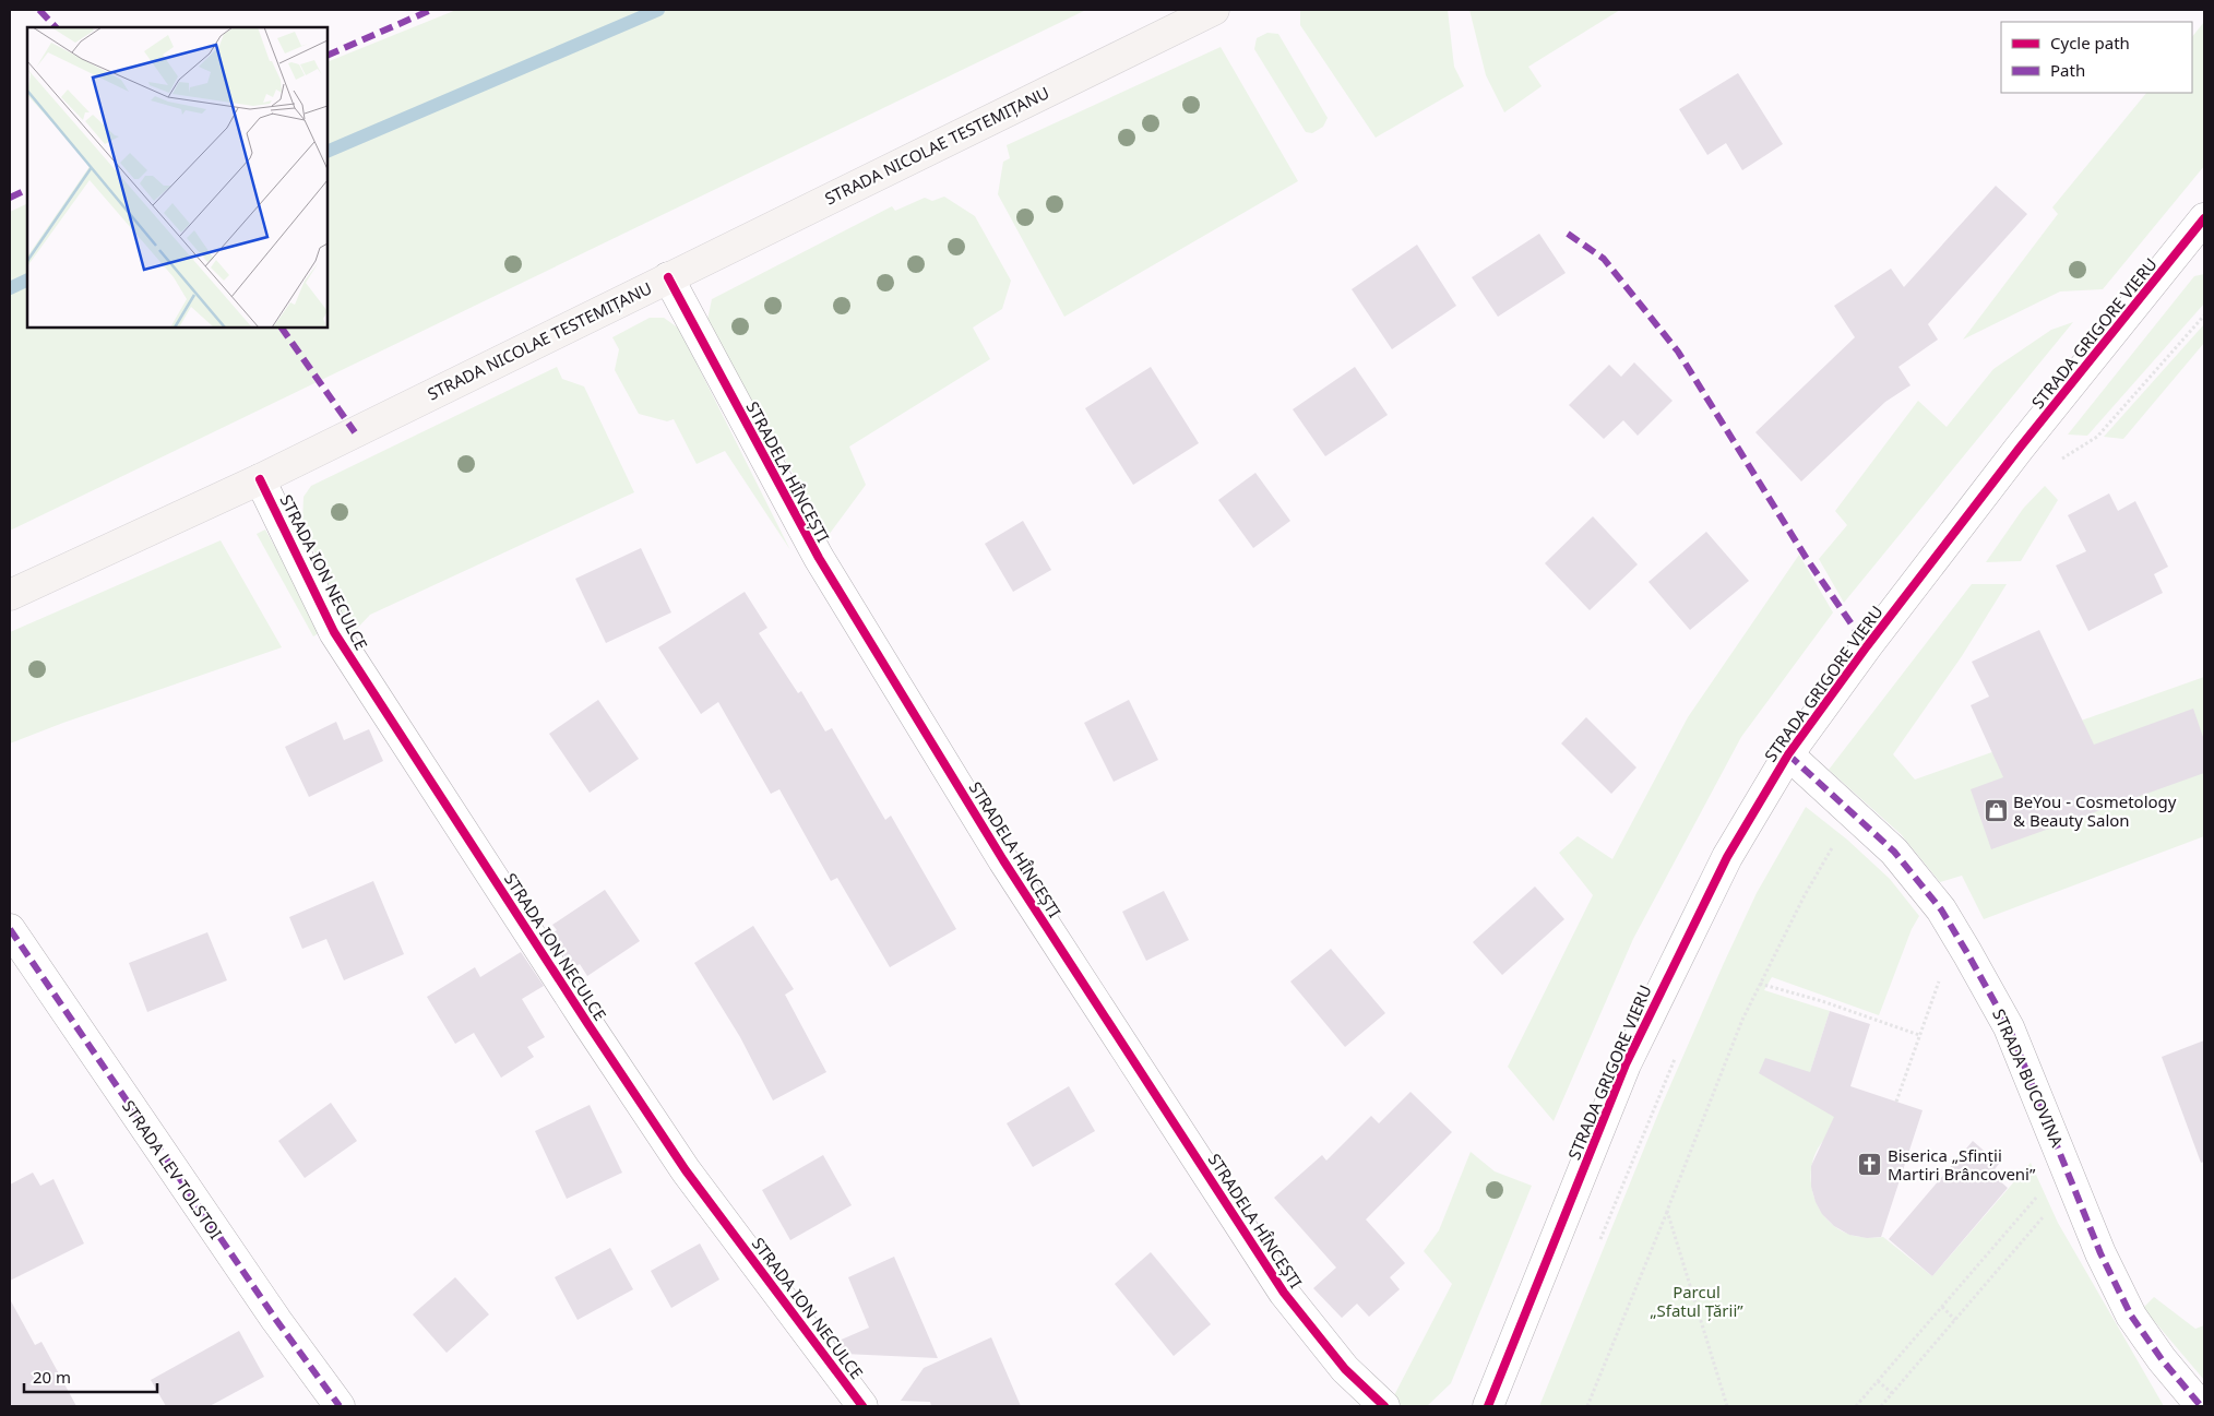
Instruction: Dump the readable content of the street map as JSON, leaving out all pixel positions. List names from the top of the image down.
{
  "streets": {
    "main road": ["STRADA NICOLAE TESTEMIȚANU"],
    "street": [
      "STRADA GRIGORE VIERU",
      "STRADELA HÎNCEȘTI",
      "STRADA ION NECULCE",
      "STRADA BUCOVINA",
      "STRADA LEV TOLSTOI"
    ]
  },
  "crossings": [
    ["STRADA NICOLAE TESTEMIȚANU", "STRADELA HÎNCEȘTI"],
    ["STRADA NICOLAE TESTEMIȚANU", "STRADA ION NECULCE"],
    ["STRADA GRIGORE VIERU", "STRADA BUCOVINA"]
  ],
  "parks": ["Parcul „Sfatul Țării”"],
  "places": {
    "shop": ["BeYou - Cosmetology & Beauty Salon"],
    "church": ["Biserica „Sfinții Martiri Brâncoveni”"]
  },
  "legend": ["Cycle path", "Path"],
  "scale_bar": "20 m"
}
